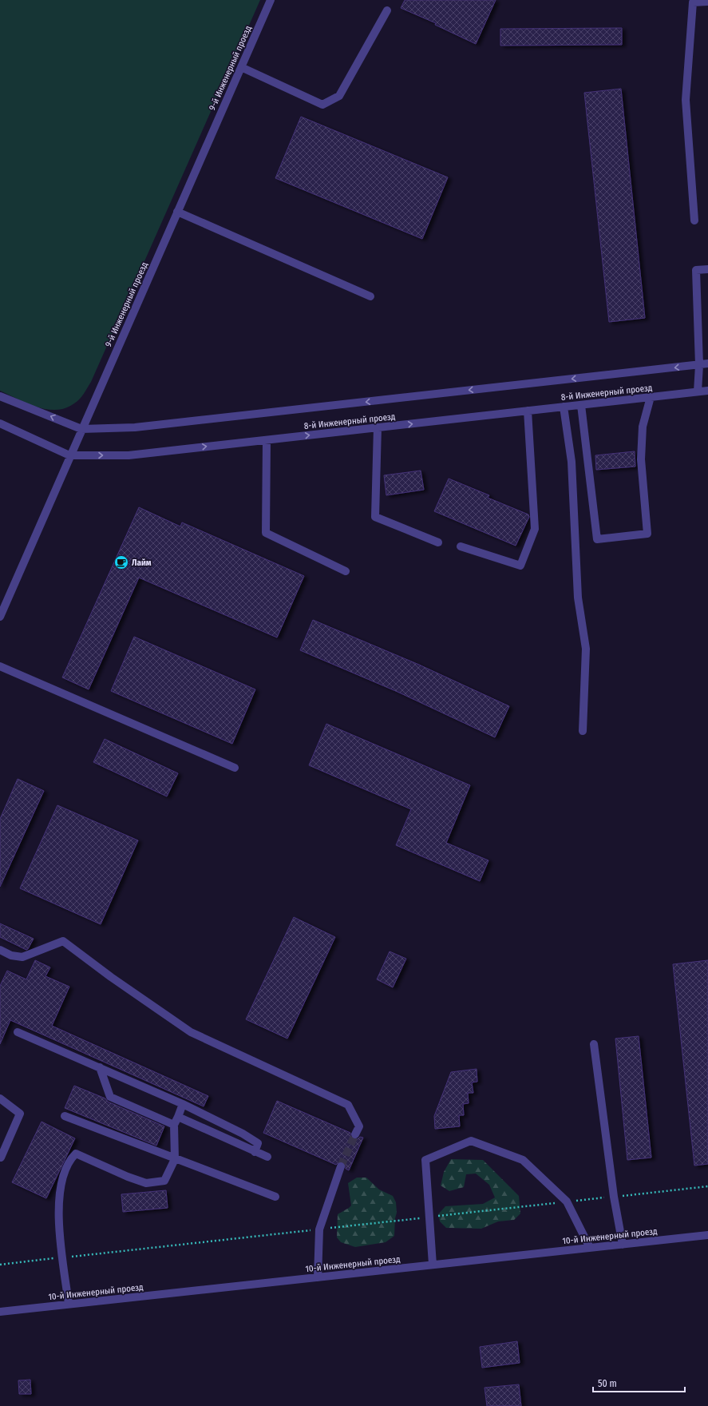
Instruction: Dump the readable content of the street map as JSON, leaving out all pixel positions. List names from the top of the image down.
{
  "streets": {
    "street": ["9-й Инженерный проезд", "8-й Инженерный проезд", "10-й Инженерный проезд"]
  },
  "crossings": [
    ["9-й Инженерный проезд", "8-й Инженерный проезд"]
  ],
  "places": {
    "cafe": ["Лайм"]
  },
  "scale_bar": "50 m"
}
